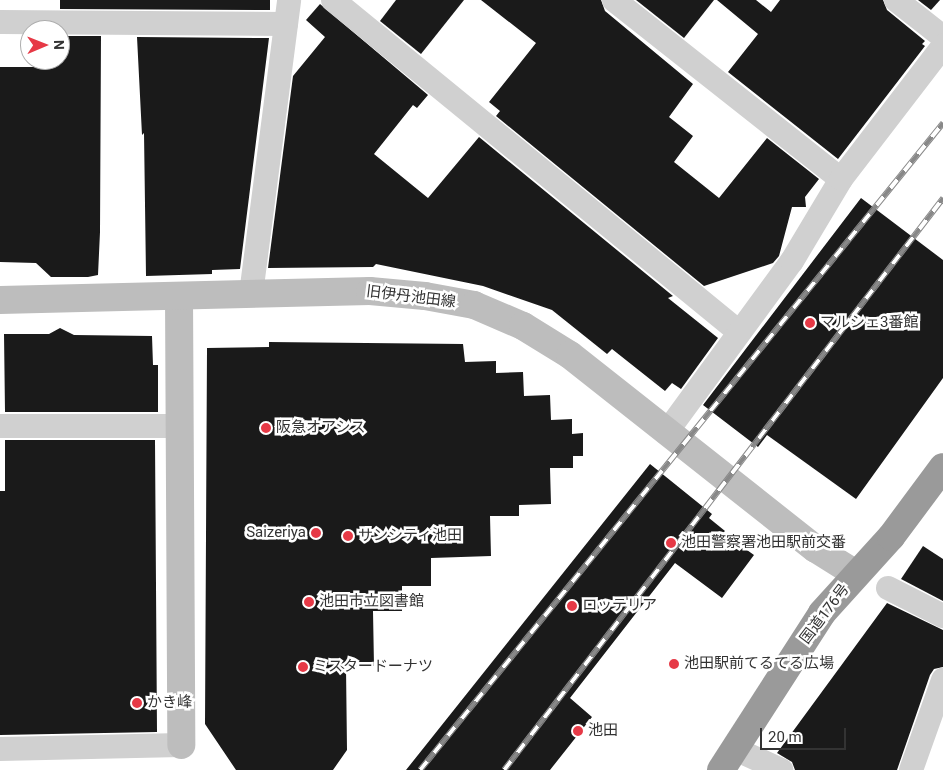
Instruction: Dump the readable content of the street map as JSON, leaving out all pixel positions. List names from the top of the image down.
{
  "streets": {
    "highway": ["国道176号"],
    "street": ["旧伊丹池田線"]
  },
  "crossings": [
    ["旧伊丹池田線", "国道176号"]
  ],
  "places": [
    "マルシェ3番館",
    "阪急オアシス",
    "Saizeriya",
    "サンシティ池田",
    "池田警察署池田駅前交番",
    "池田市立図書館",
    "ロッテリア",
    "池田駅前てるてる広場",
    "ミスタードーナツ",
    "かき峰",
    "池田"
  ],
  "scale_bar": "20 m",
  "north": "right"
}
